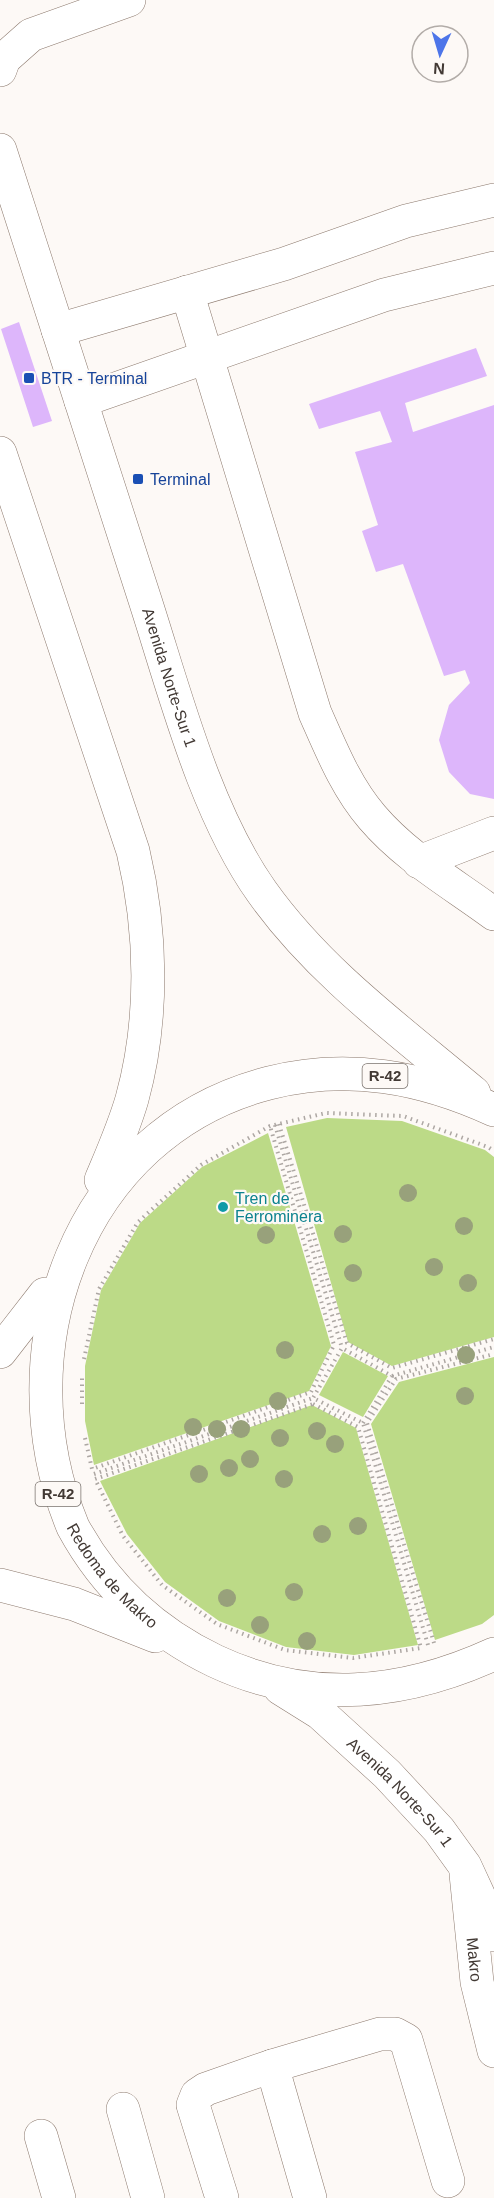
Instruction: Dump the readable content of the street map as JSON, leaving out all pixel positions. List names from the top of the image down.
{
  "streets": {
    "main road": [
      "Avenida Norte-Sur 1",
      "R-42",
      "Redoma de Makro",
      "Makro"
    ]
  },
  "crossings": [
    ["Avenida Norte-Sur 1", "Redoma de Makro"],
    ["Avenida Norte-Sur 1", "Makro"],
    ["R-42", "Redoma de Makro"]
  ],
  "places": {
    "transit": ["BTR - Terminal", "Terminal"],
    "other": ["Tren de Ferrominera"]
  },
  "north": "bottom"
}
